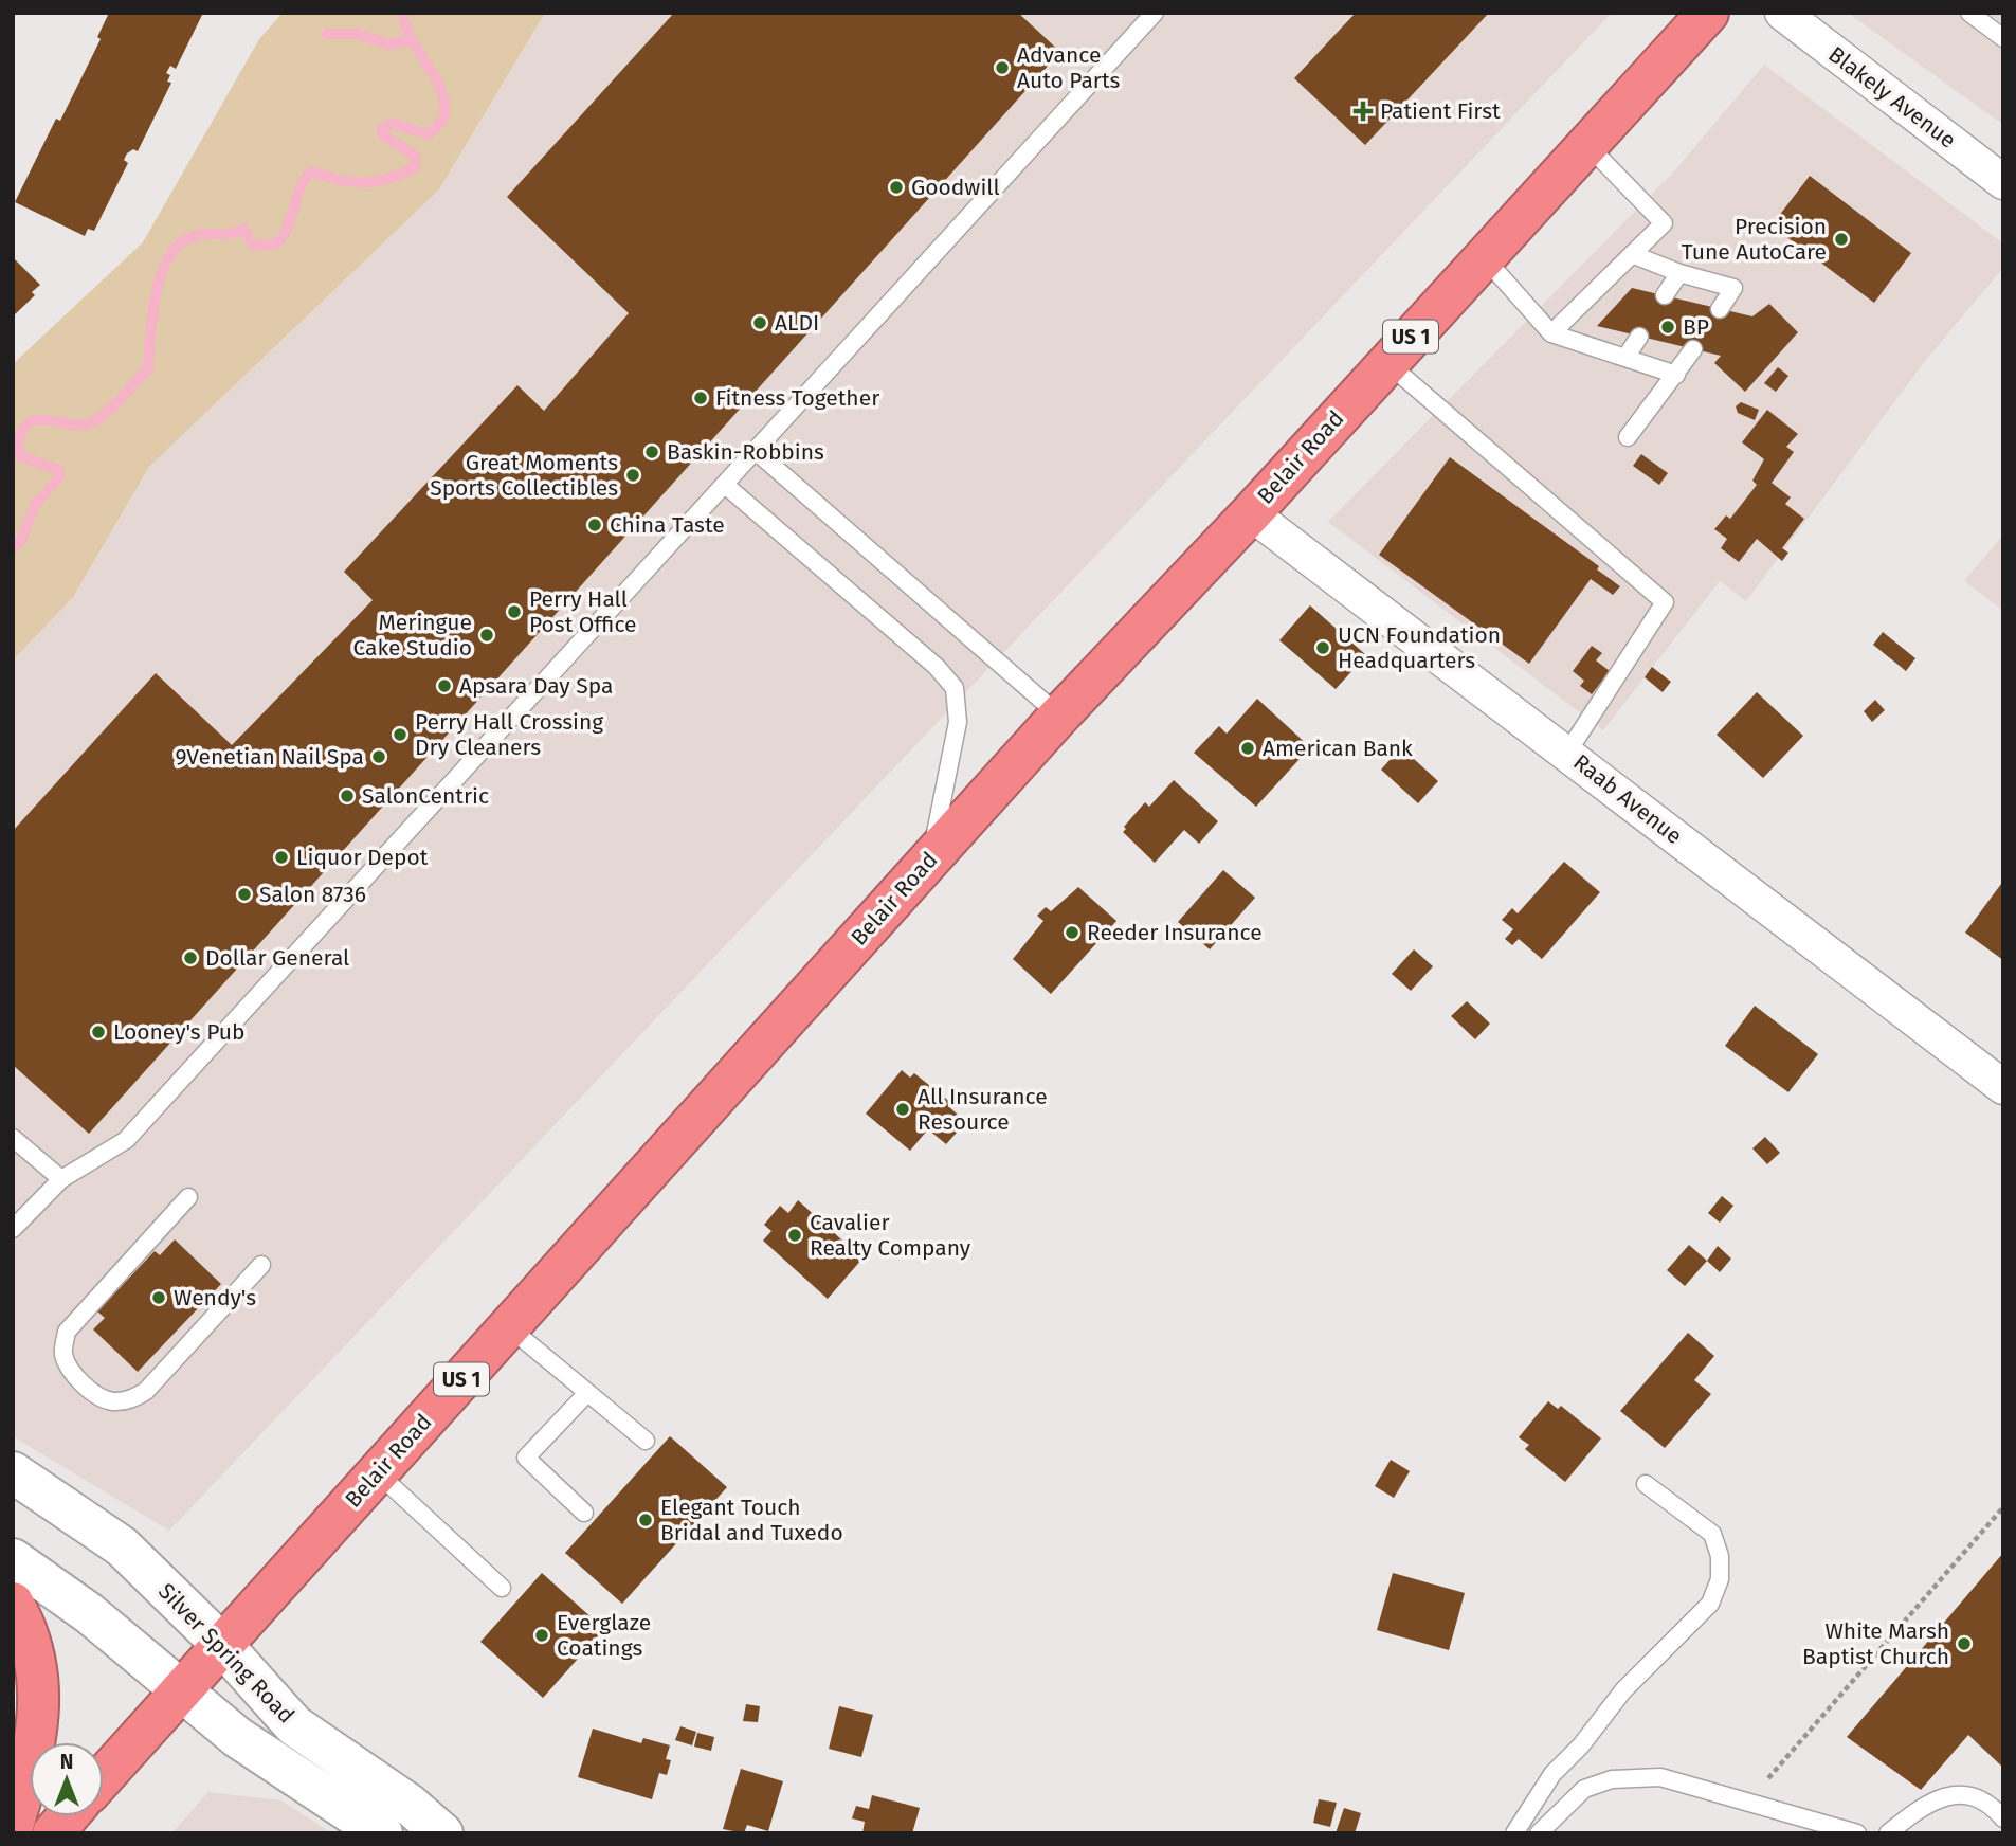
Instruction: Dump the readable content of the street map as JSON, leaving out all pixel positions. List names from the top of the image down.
{
  "streets": {
    "highway": ["US 1", "Belair Road"],
    "main road": ["Silver Spring Road"],
    "street": ["Blakely Avenue", "Raab Avenue"]
  },
  "crossings": [
    ["Belair Road", "Raab Avenue"],
    ["Belair Road", "Silver Spring Road"]
  ],
  "places": {
    "other": [
      "Advance Auto Parts",
      "Goodwill",
      "Precision Tune AutoCare",
      "ALDI",
      "BP",
      "Fitness Together",
      "Baskin-Robbins",
      "Great Moments Sports Collectibles",
      "China Taste",
      "Perry Hall Post Office",
      "Meringue Cake Studio",
      "UCN Foundation Headquarters",
      "Apsara Day Spa",
      "Perry Hall Crossing Dry Cleaners",
      "American Bank",
      "9Venetian Nail Spa",
      "SalonCentric",
      "Liquor Depot",
      "Salon 8736",
      "Reeder Insurance",
      "Dollar General",
      "Looney's Pub",
      "All Insurance Resource",
      "Cavalier Realty Company",
      "Wendy's",
      "Elegant Touch Bridal and Tuxedo",
      "Everglaze Coatings",
      "White Marsh Baptist Church"
    ],
    "health": ["Patient First"]
  },
  "north": "top"
}
